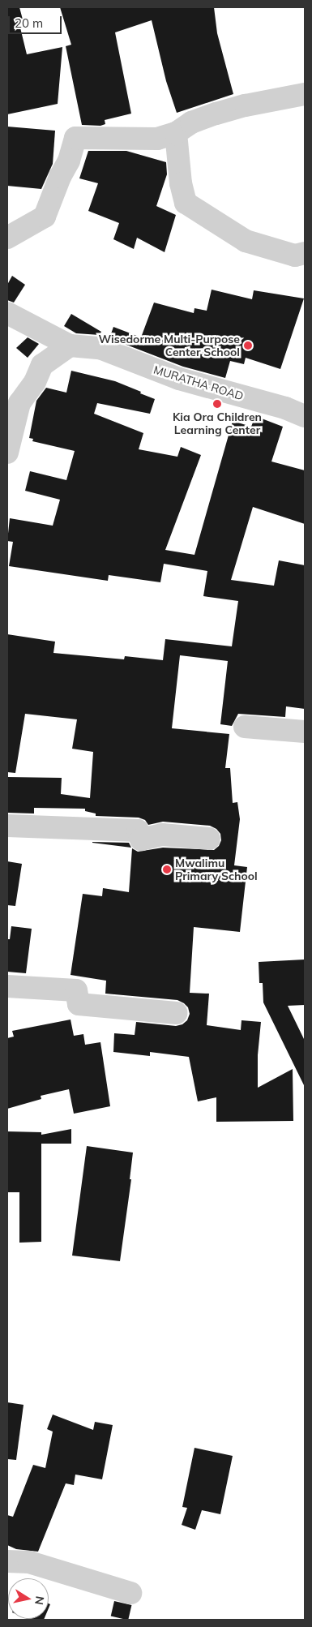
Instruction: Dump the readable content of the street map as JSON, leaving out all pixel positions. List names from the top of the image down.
{
  "streets": {
    "street": ["MURATHA ROAD"]
  },
  "places": ["Wisedorme Multi-Purpose Center School", "Kia Ora Children Learning Center", "Mwalimu Primary School"],
  "scale_bar": "20 m",
  "north": "right"
}
